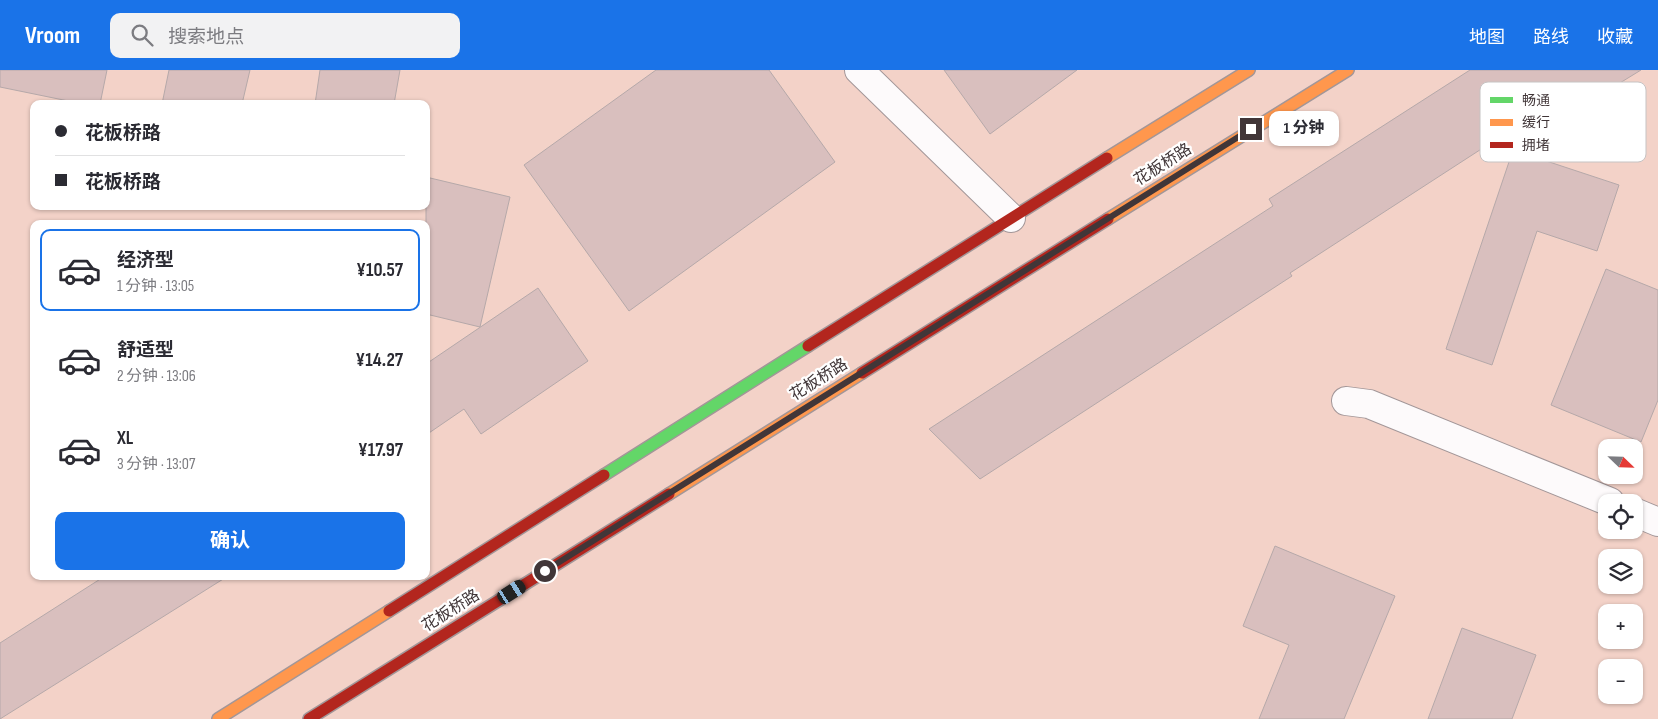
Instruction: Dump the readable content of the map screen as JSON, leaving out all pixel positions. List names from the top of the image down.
{
  "streets": {
    "street": ["花板桥路"]
  },
  "legend": ["畅通", "缓行", "拥堵"],
  "north": "bottom right",
  "page": {
    "header": "Vroom",
    "search": "搜索地点",
    "nav": ["地图", "路线", "收藏"],
    "banner": ["花板桥路", "花板桥路"],
    "bubble": "1 分钟",
    "list": [
      {
        "name": "经济型",
        "note": "1 分钟 · 13:05",
        "value": "¥10.57"
      },
      {
        "name": "舒适型",
        "note": "2 分钟 · 13:06",
        "value": "¥14.27"
      },
      {
        "name": "XL",
        "note": "3 分钟 · 13:07",
        "value": "¥17.97"
      }
    ],
    "map_buttons": ["+", "−"],
    "buttons": "确认"
  }
}
